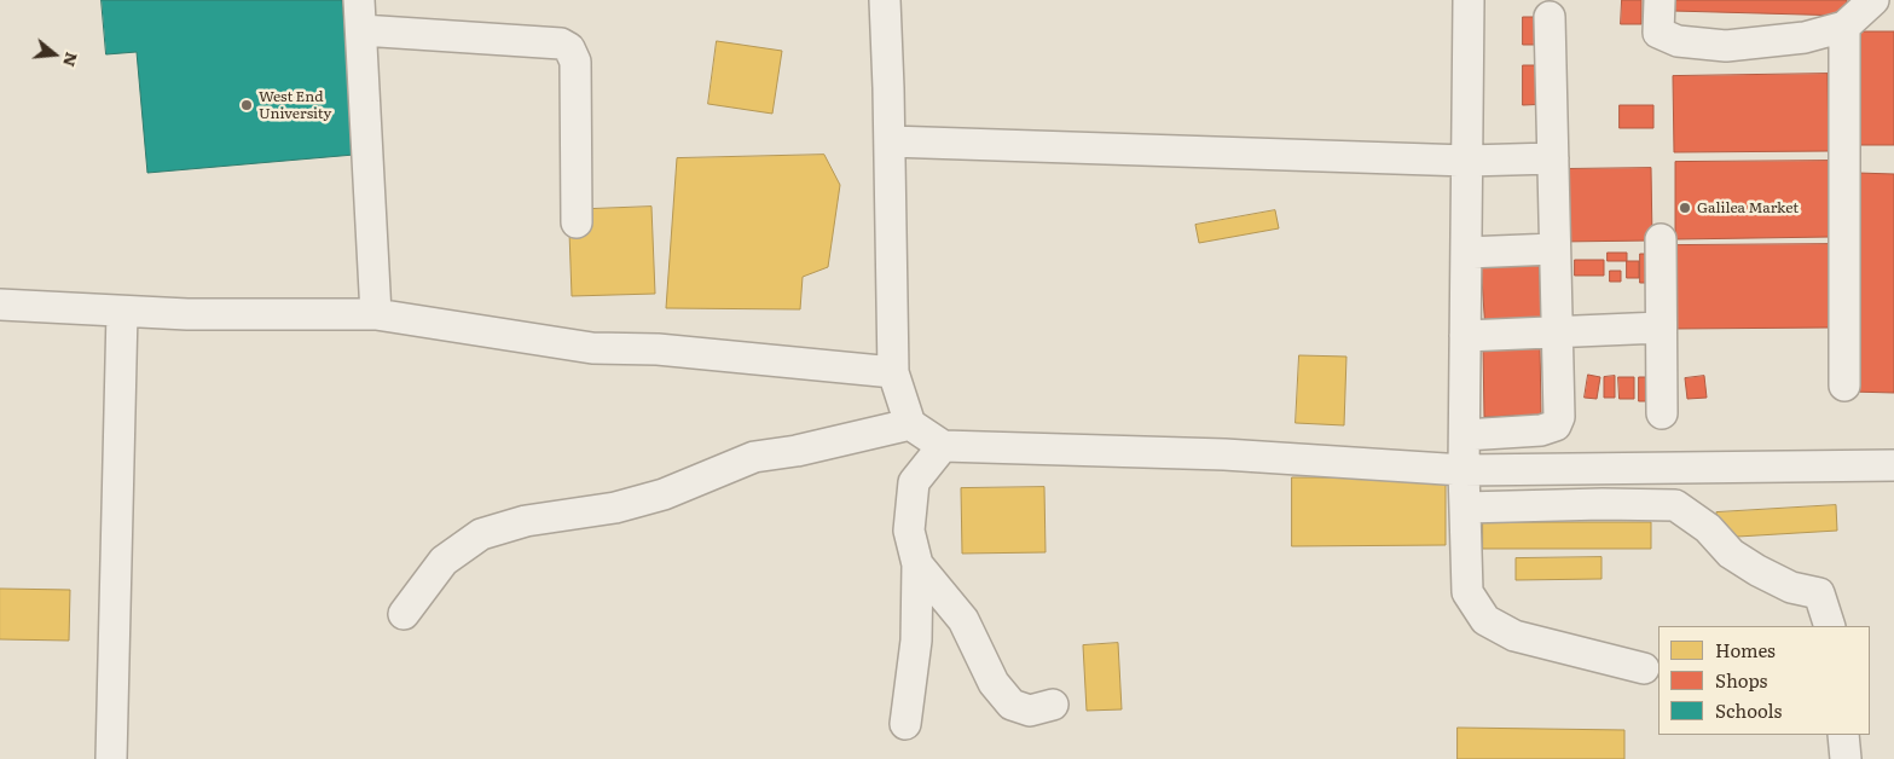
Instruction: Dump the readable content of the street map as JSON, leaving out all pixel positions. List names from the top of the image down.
{
  "places": ["West End University", "Galilea Market"],
  "legend": ["Homes", "Shops", "Schools"],
  "north": "right"
}
